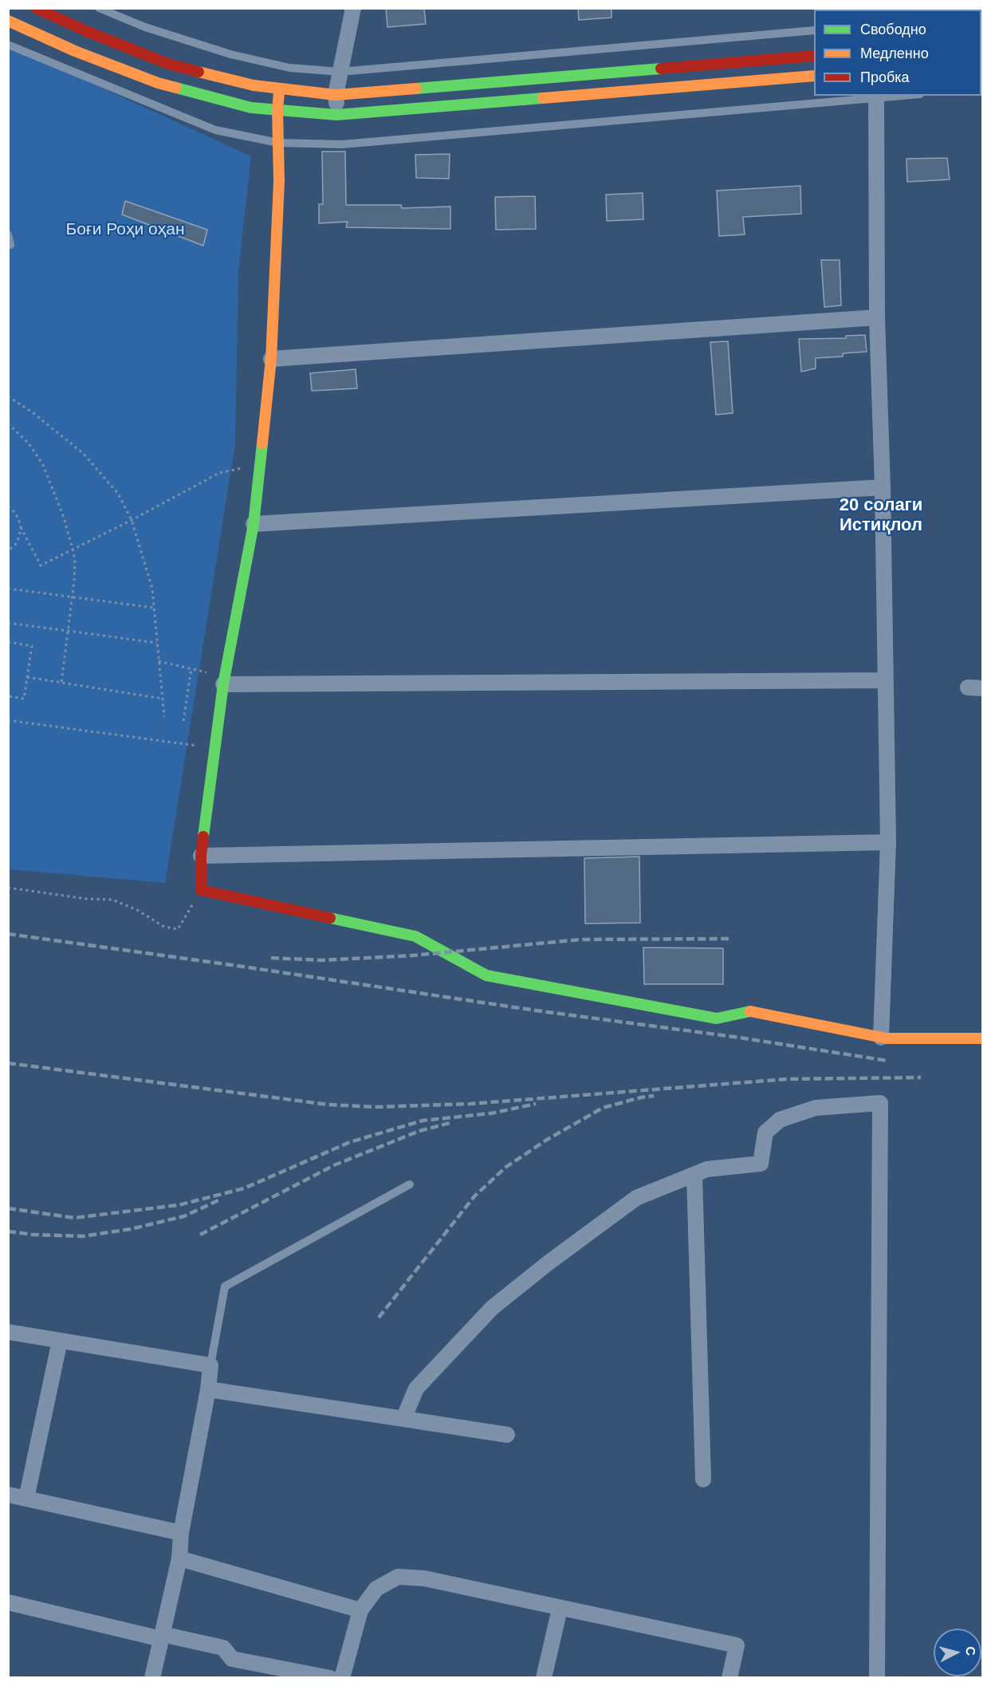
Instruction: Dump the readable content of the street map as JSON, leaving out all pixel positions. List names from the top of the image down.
{
  "districts": ["20 солаги Истиқлол"],
  "parks": ["Боғи Роҳи оҳан"],
  "legend": ["Свободно", "Медленно", "Пробка"],
  "north": "right"
}
